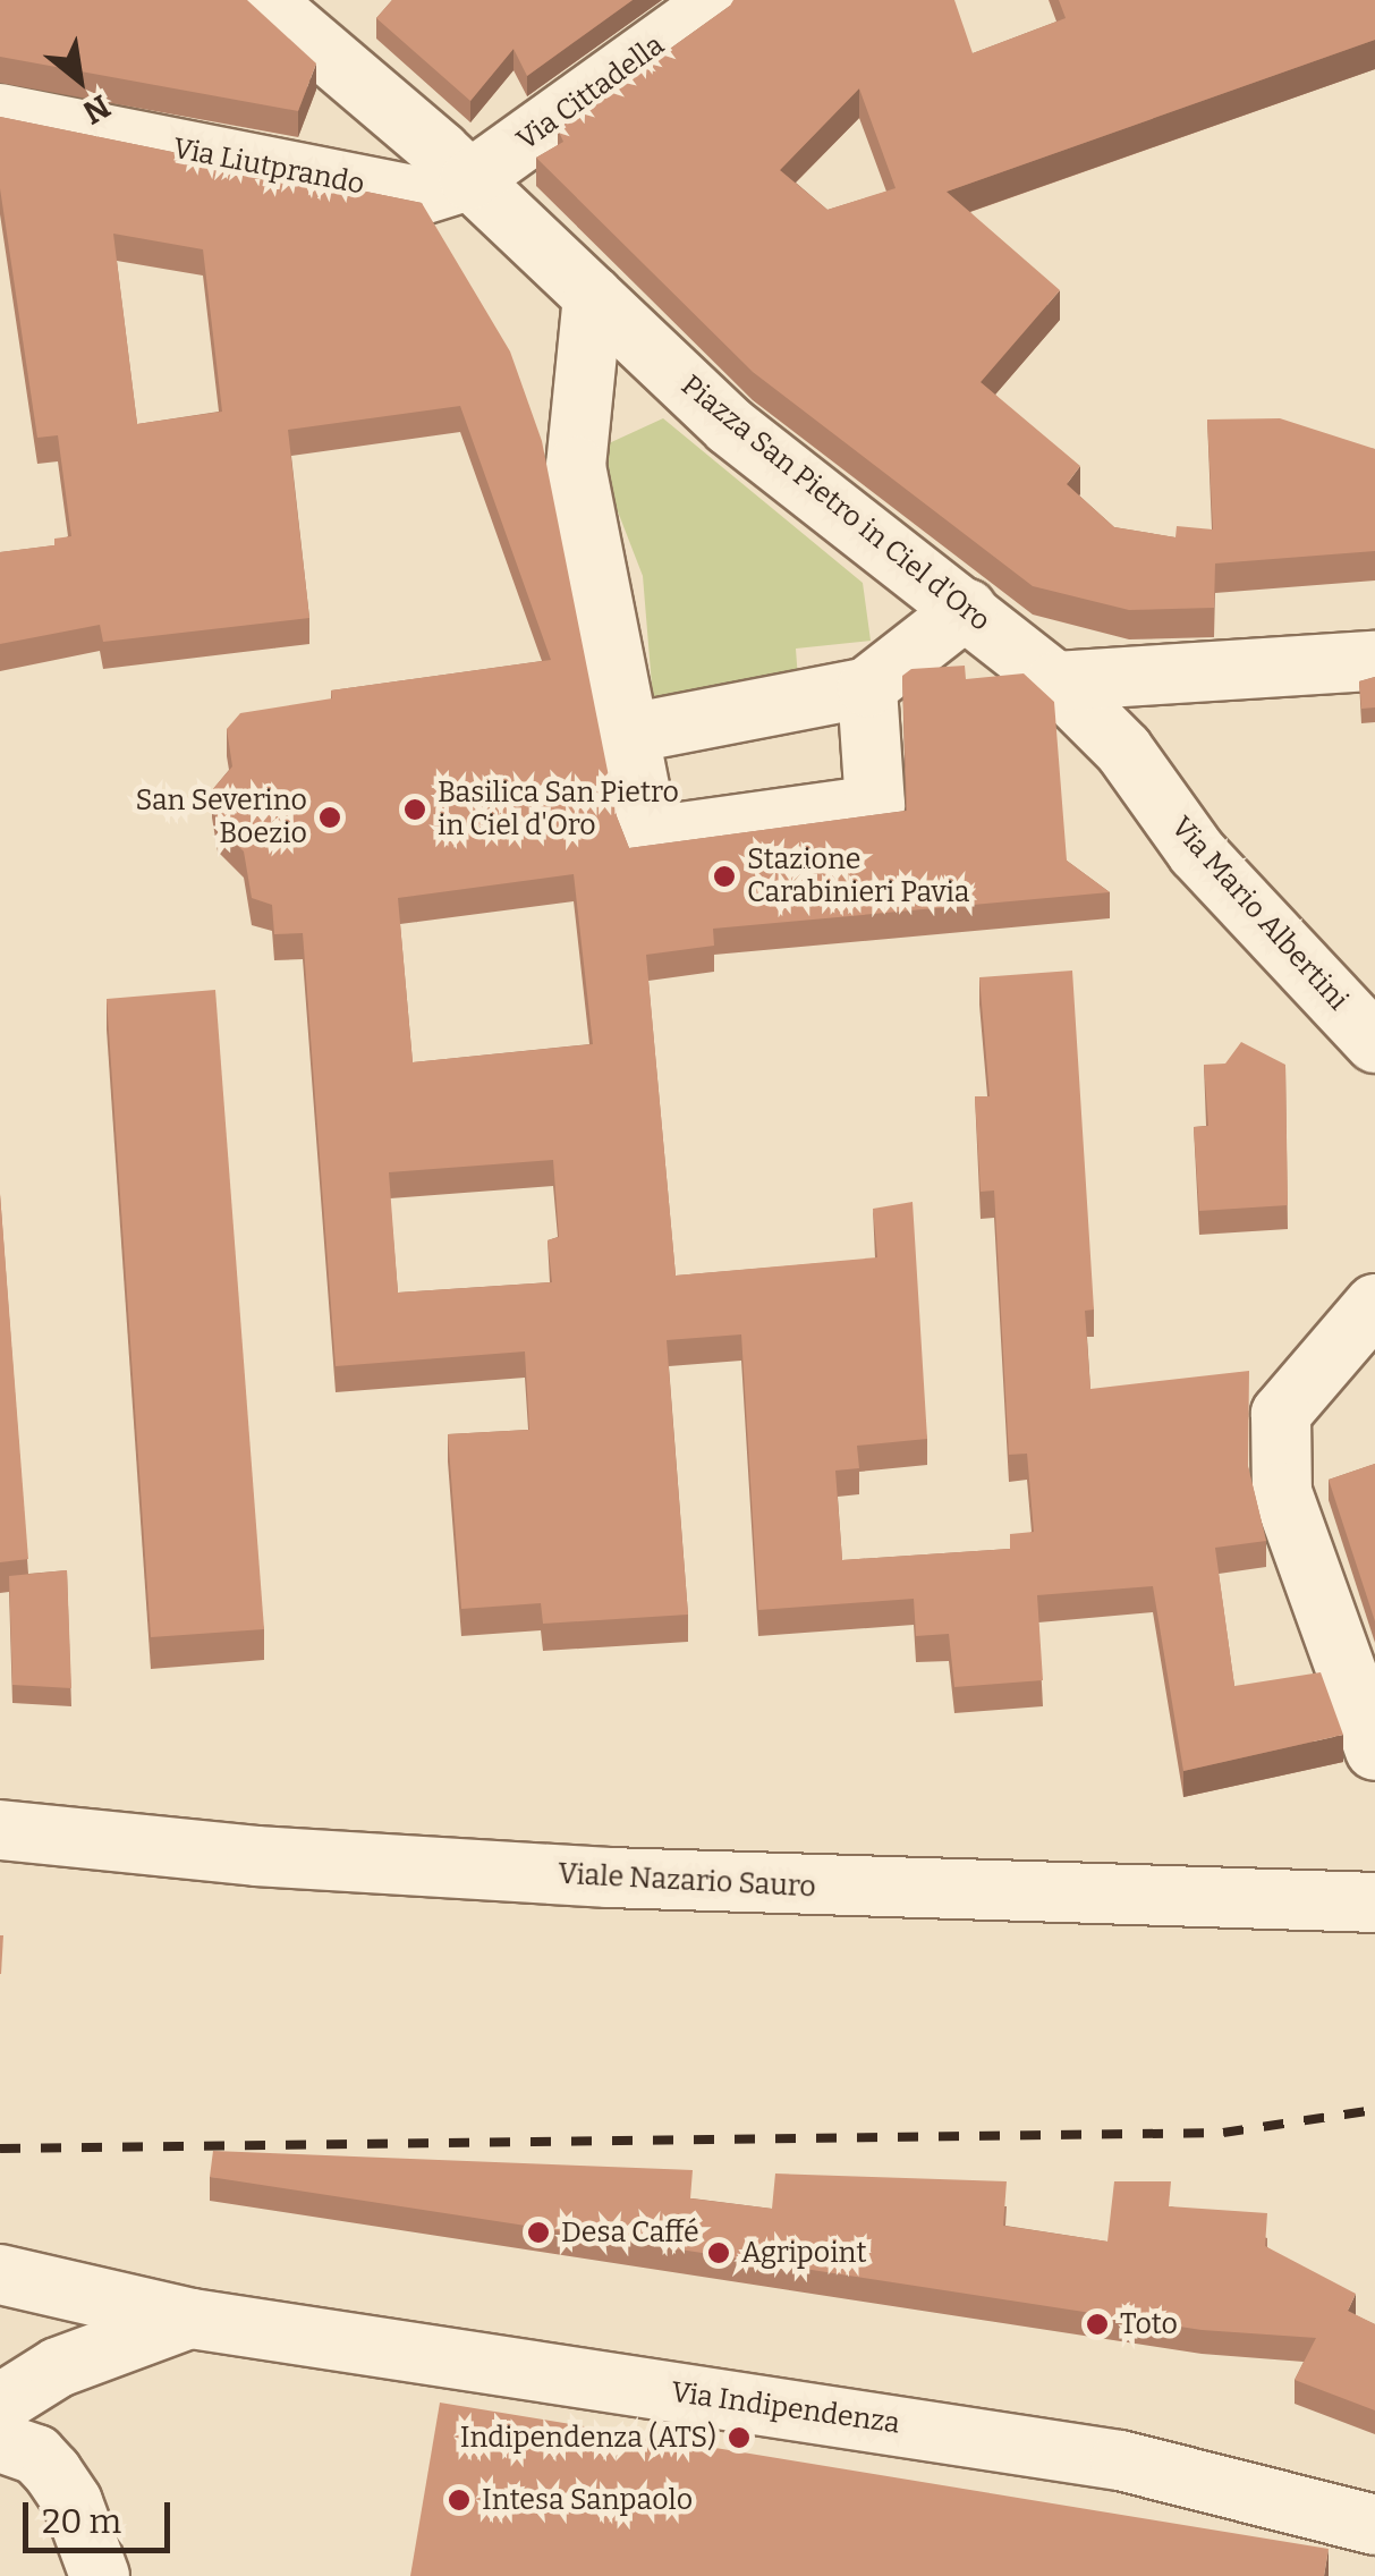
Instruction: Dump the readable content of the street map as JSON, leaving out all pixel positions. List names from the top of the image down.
{
  "streets": {
    "street": [
      "Via Cittadella",
      "Via Liutprando",
      "Piazza San Pietro in Ciel d'Oro",
      "Via Mario Albertini",
      "Viale Nazario Sauro",
      "Via Indipendenza"
    ]
  },
  "crossings": [
    ["Via Cittadella", "Via Liutprando"],
    ["Via Cittadella", "Piazza San Pietro in Ciel d'Oro"],
    ["Via Liutprando", "Piazza San Pietro in Ciel d'Oro"],
    ["Piazza San Pietro in Ciel d'Oro", "Via Mario Albertini"]
  ],
  "places": [
    "Basilica San Pietro in Ciel d'Oro",
    "San Severino Boezio",
    "Stazione Carabinieri Pavia",
    "Desa Caffé",
    "Agripoint",
    "Toto",
    "Indipendenza (ATS)",
    "Intesa Sanpaolo"
  ],
  "scale_bar": "20 m",
  "north": "bottom right"
}
